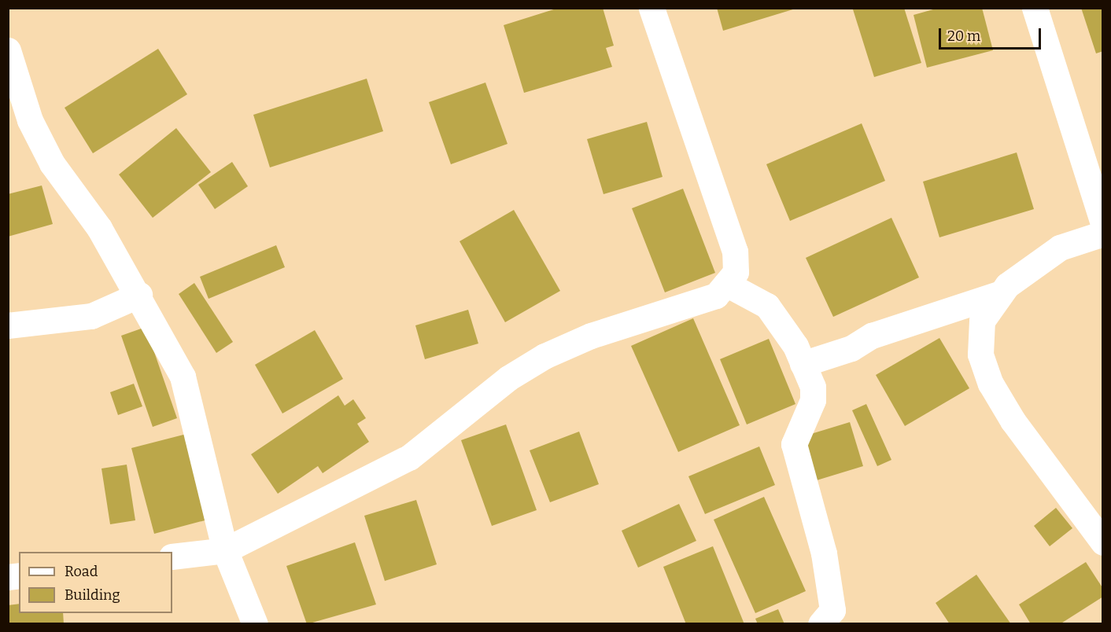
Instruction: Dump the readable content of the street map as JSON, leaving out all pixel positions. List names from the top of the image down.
{
  "legend": ["Road", "Building"],
  "scale_bar": "20 m"
}
